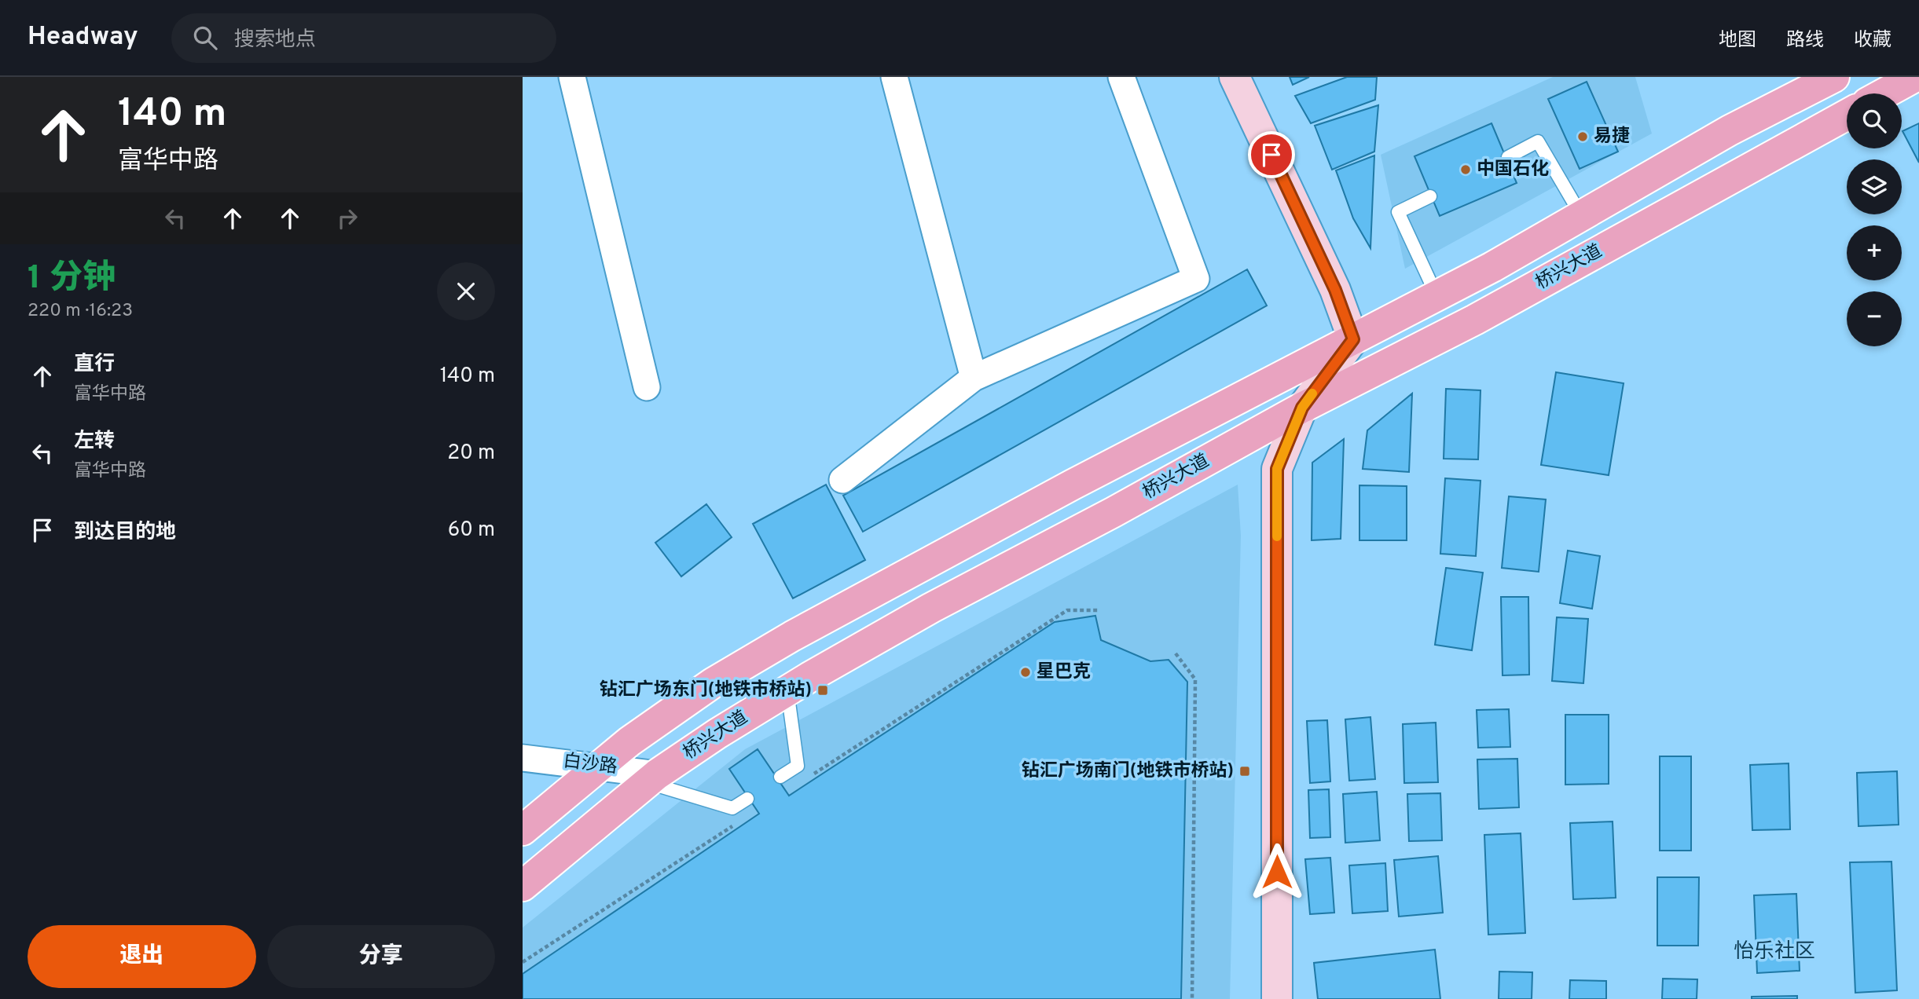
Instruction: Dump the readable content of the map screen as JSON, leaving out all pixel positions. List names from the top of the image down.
{
  "streets": {
    "main road": ["桥兴大道"],
    "street": ["白沙路"]
  },
  "crossings": [
    ["桥兴大道", "白沙路"]
  ],
  "districts": ["怡乐社区"],
  "places": {
    "other": ["易捷", "中国石化", "星巴克"],
    "transit": ["钻汇广场东门(地铁市桥站)", "钻汇广场南门(地铁市桥站)"]
  },
  "page": {
    "header": "Headway",
    "search": "搜索地点",
    "nav": ["地图", "路线", "收藏"],
    "turn": ["140 m", "富华中路"],
    "map_buttons": ["+", "−"],
    "heading": ["1 分钟", "220 m · 16:23"],
    "list": [
      {
        "name": "直行",
        "note": "富华中路",
        "value": "140 m"
      },
      {
        "name": "左转",
        "note": "富华中路",
        "value": "20 m"
      },
      {
        "name": "到达目的地",
        "value": "60 m"
      }
    ],
    "buttons": ["退出", "分享"]
  }
}
